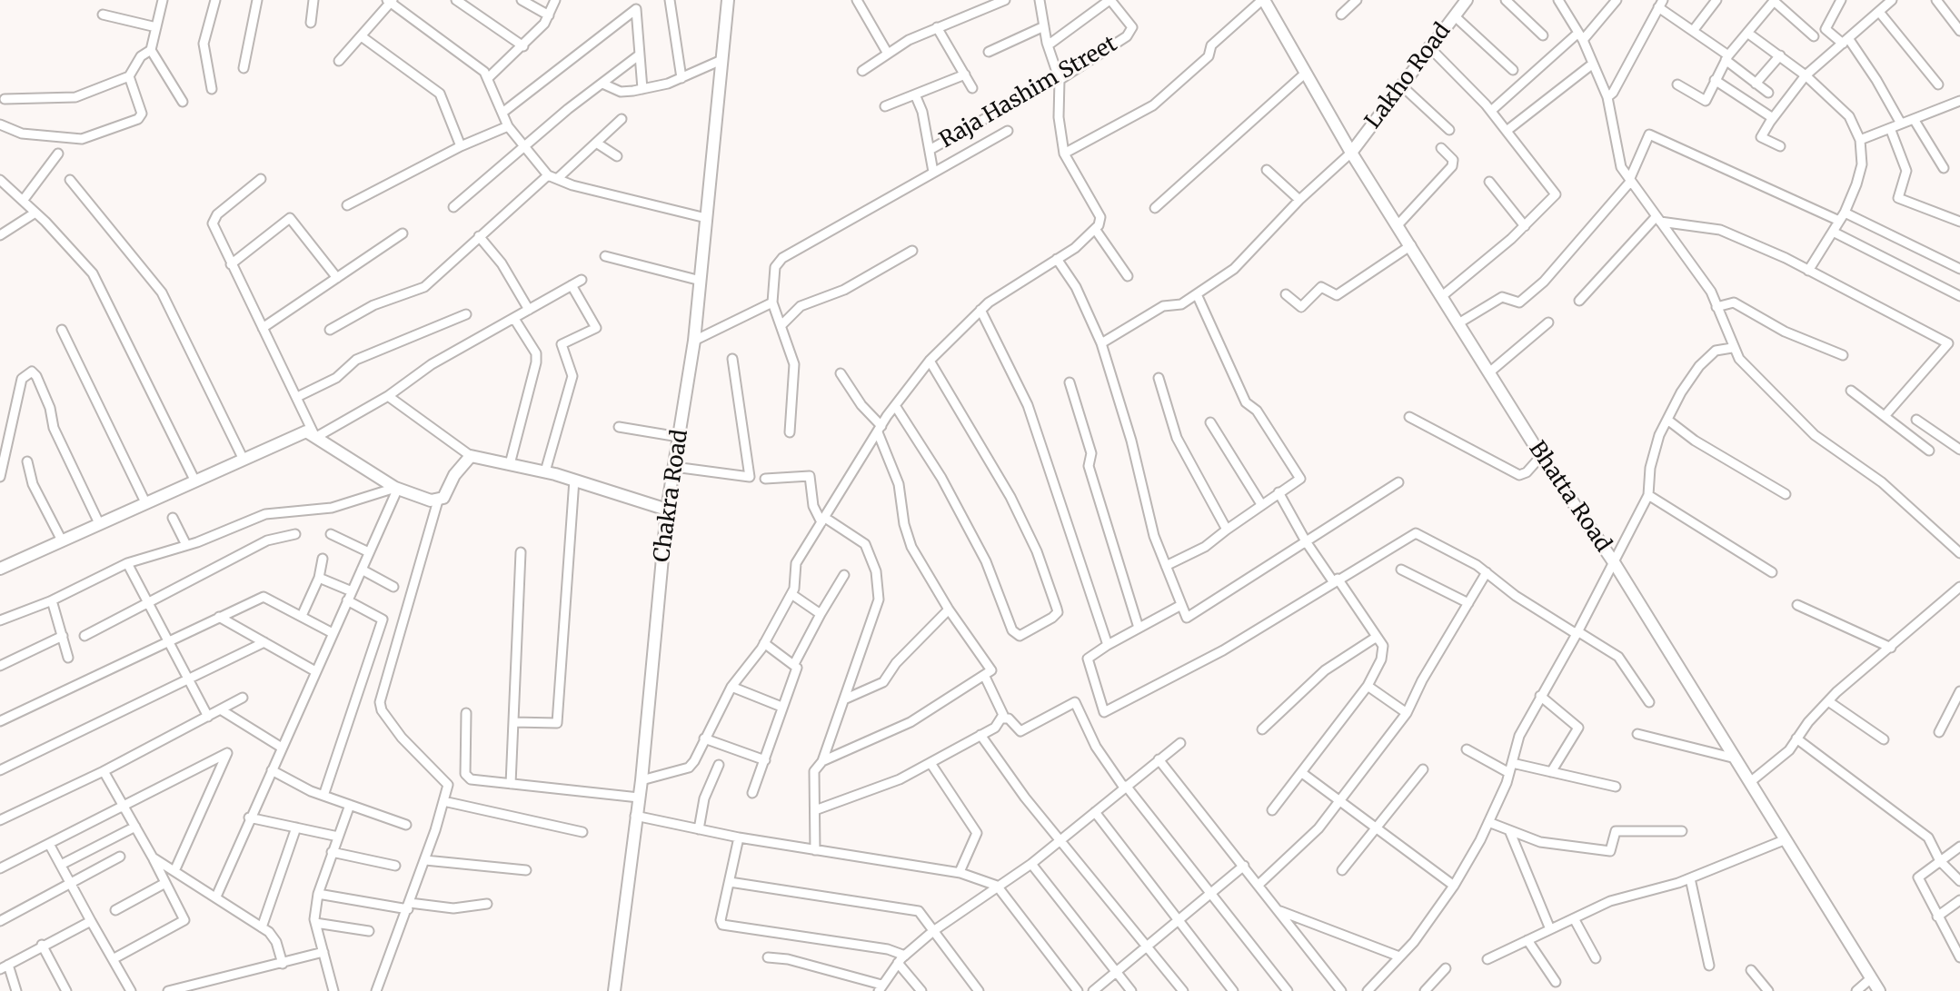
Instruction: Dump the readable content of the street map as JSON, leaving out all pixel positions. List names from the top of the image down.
{
  "streets": {
    "main road": ["Lakho Road", "Chakra Road", "Bhatta Road"],
    "street": ["Raja Hashim Street"]
  },
  "crossings": [
    ["Lakho Road", "Bhatta Road"]
  ]
}
